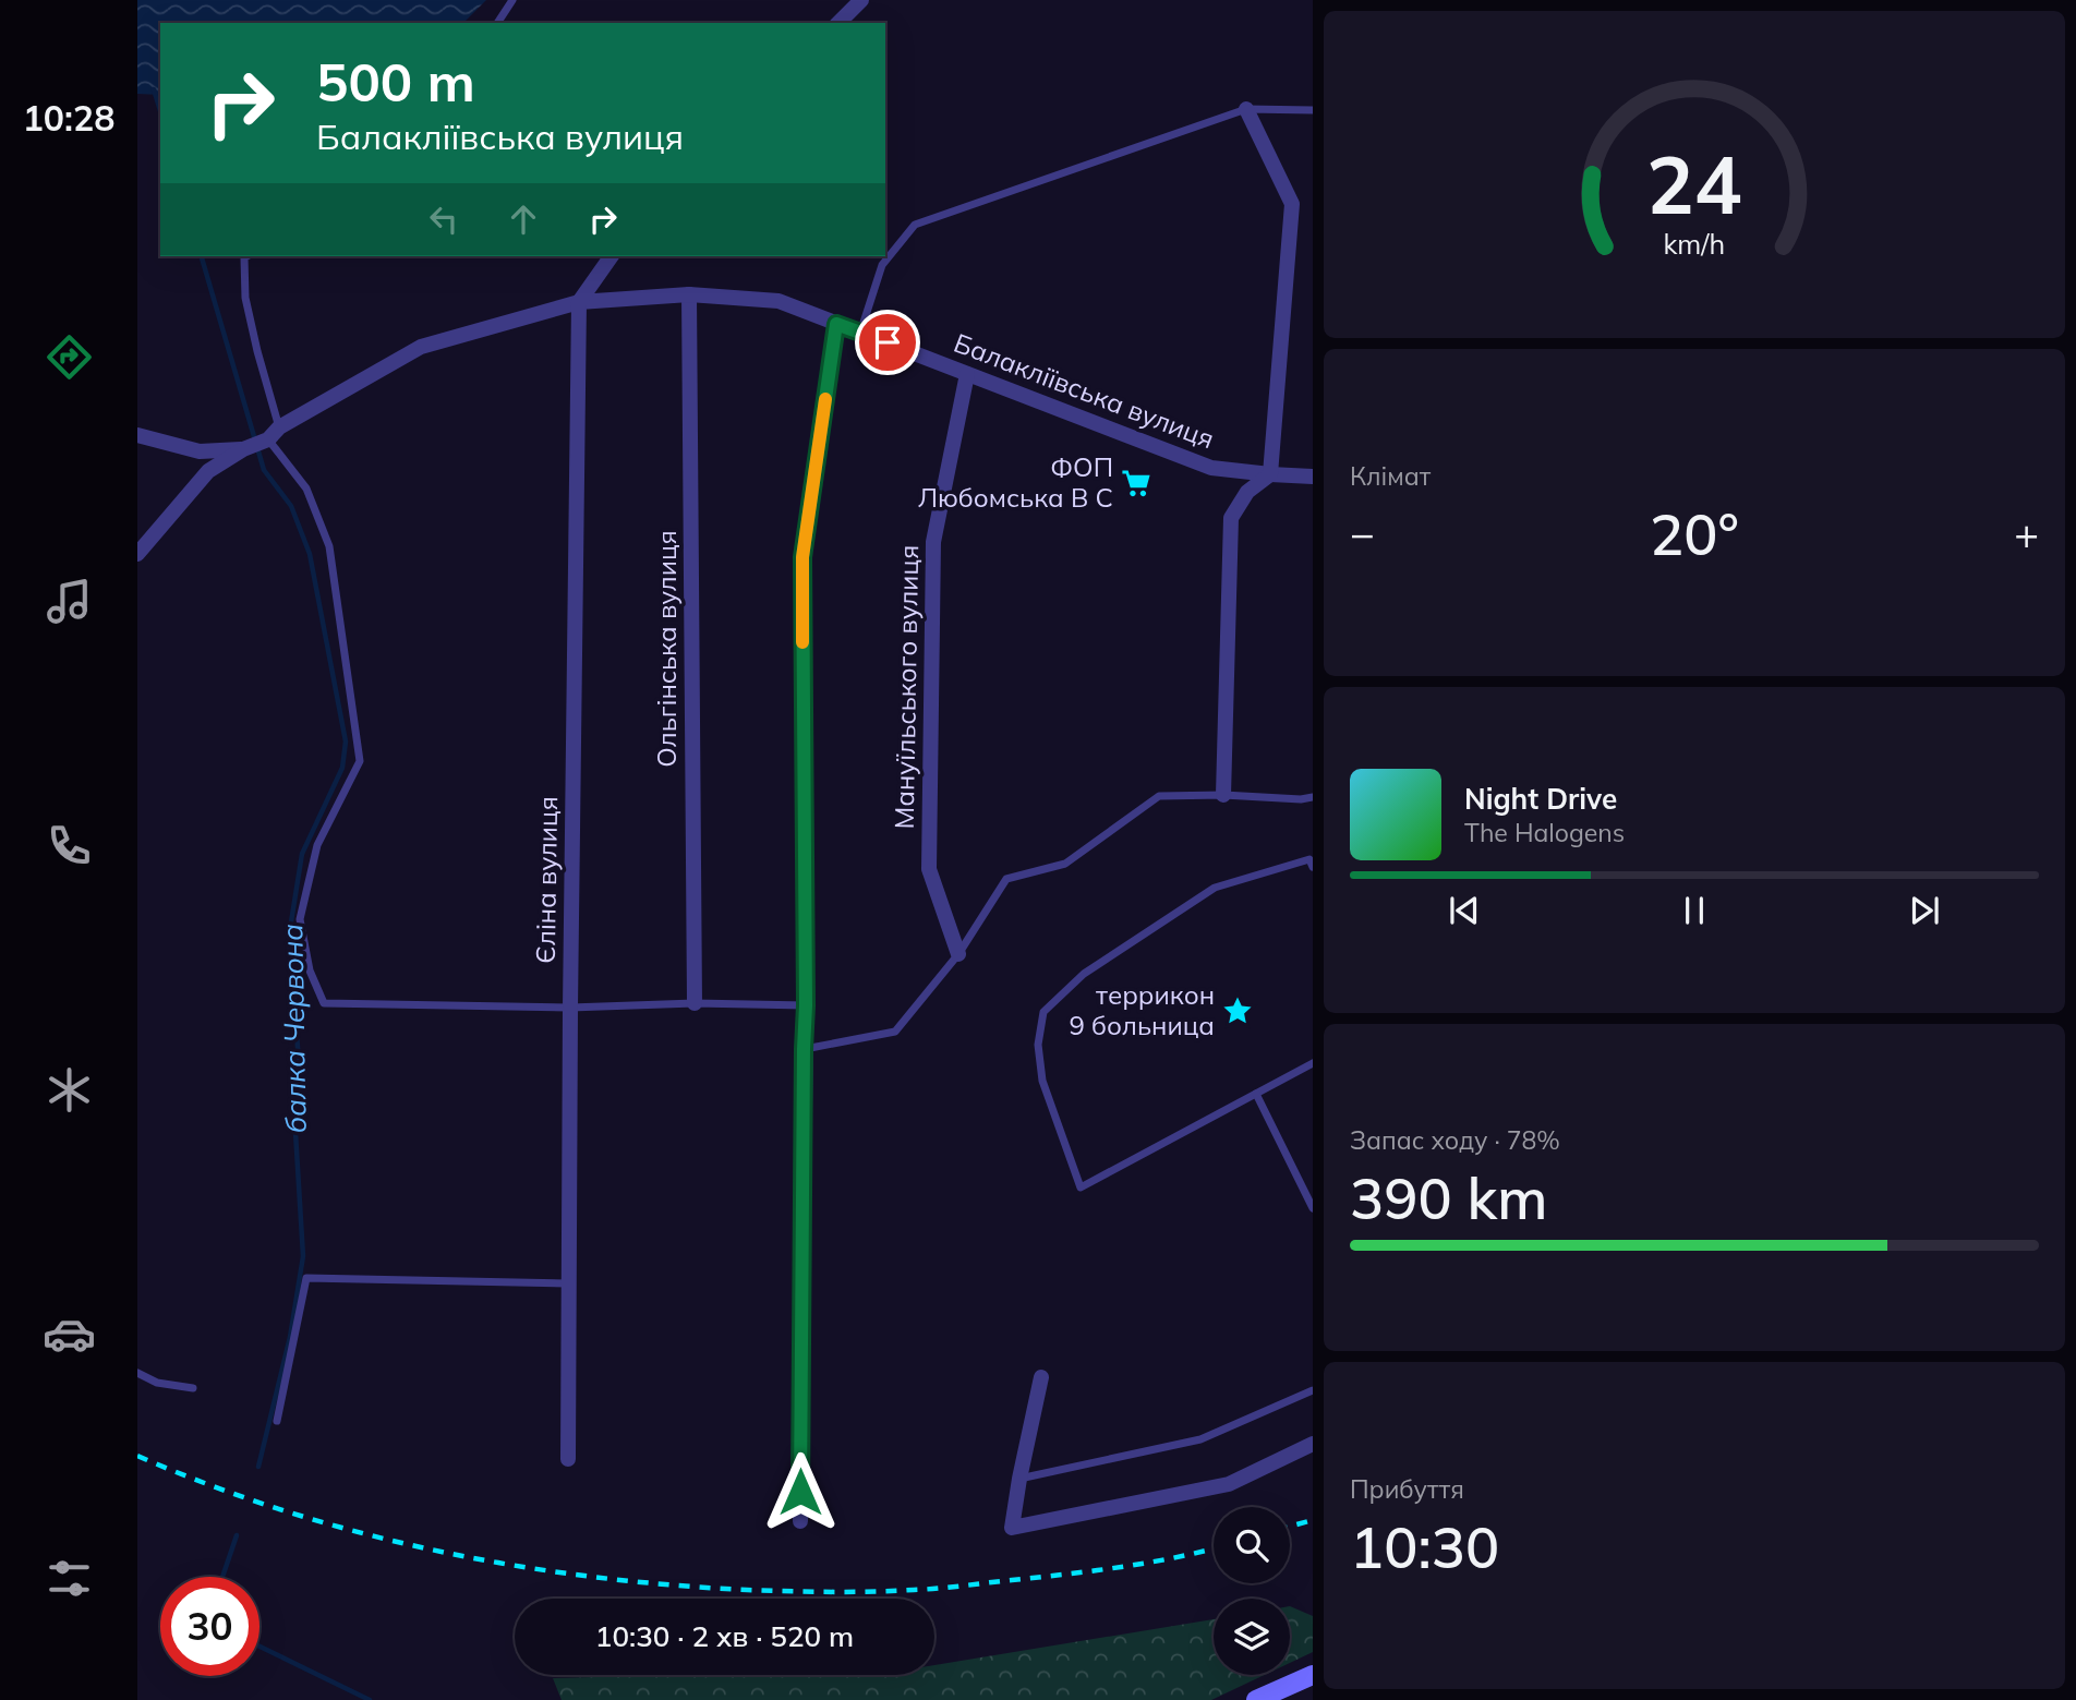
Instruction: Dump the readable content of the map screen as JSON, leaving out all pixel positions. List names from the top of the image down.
{
  "streets": {
    "street": [
      "Балакліївська вулиця",
      "Ольгінська вулиця",
      "Мануїльського вулиця",
      "Єліна вулиця"
    ]
  },
  "crossings": [
    ["Балакліївська вулиця", "Ольгінська вулиця"],
    ["Балакліївська вулиця", "Мануїльського вулиця"],
    ["Балакліївська вулиця", "Єліна вулиця"]
  ],
  "water": ["балка Червона"],
  "places": {
    "supermarket": ["ФОП Любомська В С"],
    "place": ["террикон 9 больница"]
  },
  "page": {
    "tabs": "10:28",
    "turn": ["500 m", "Балакліївська вулиця"],
    "tile": [
      "Клімат",
      ["Запас ходу · 78%", "390 km"],
      ["Прибуття", "10:30"]
    ],
    "heat": ["−", "20°", "+"],
    "song": ["Night Drive", "The Halogens"],
    "limit": "30",
    "trip": "10:30 · 2 хв · 520 m",
    "gauge": ["24", "km/h"]
  }
}
